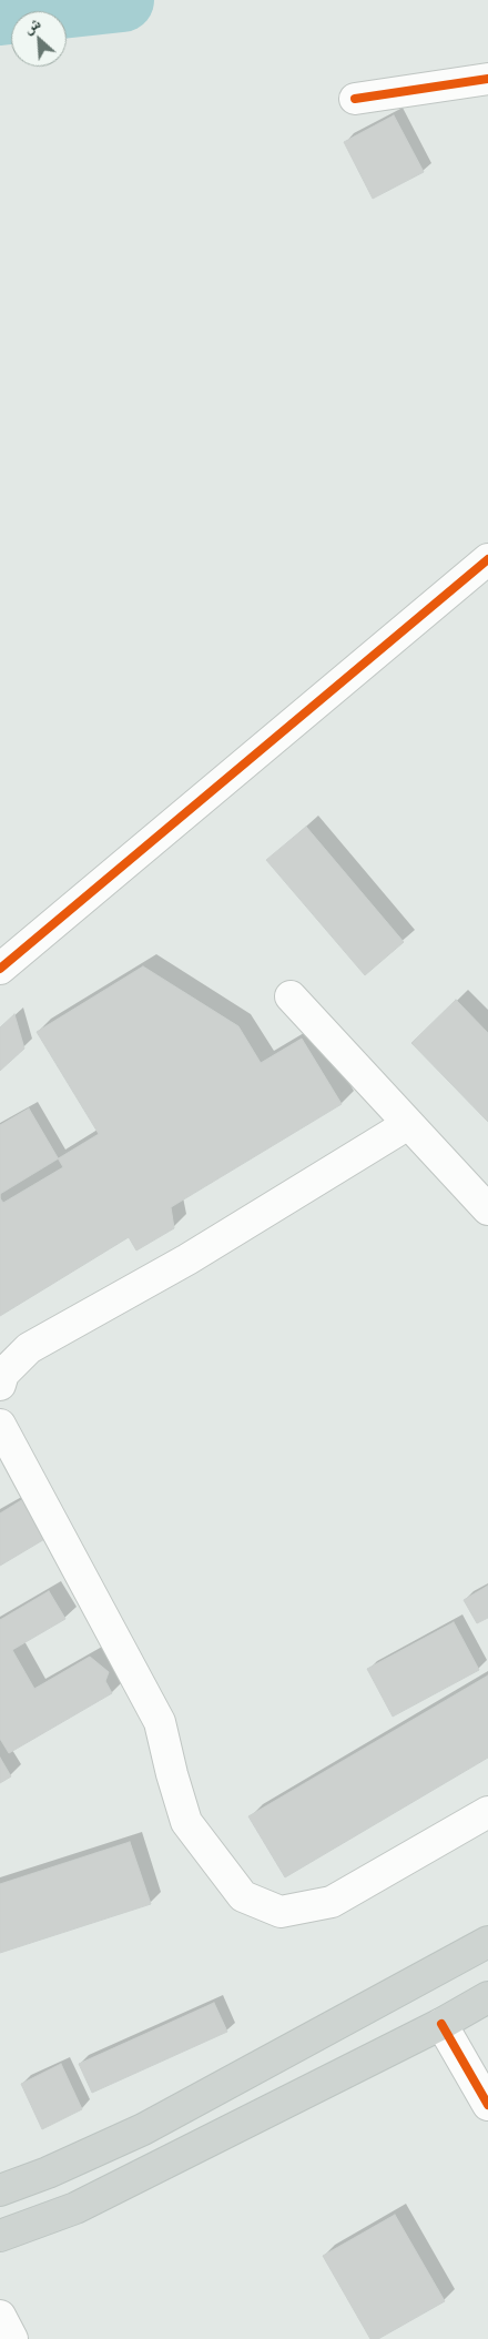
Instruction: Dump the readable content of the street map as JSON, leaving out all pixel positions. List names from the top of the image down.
{
  "north": "top left"
}
